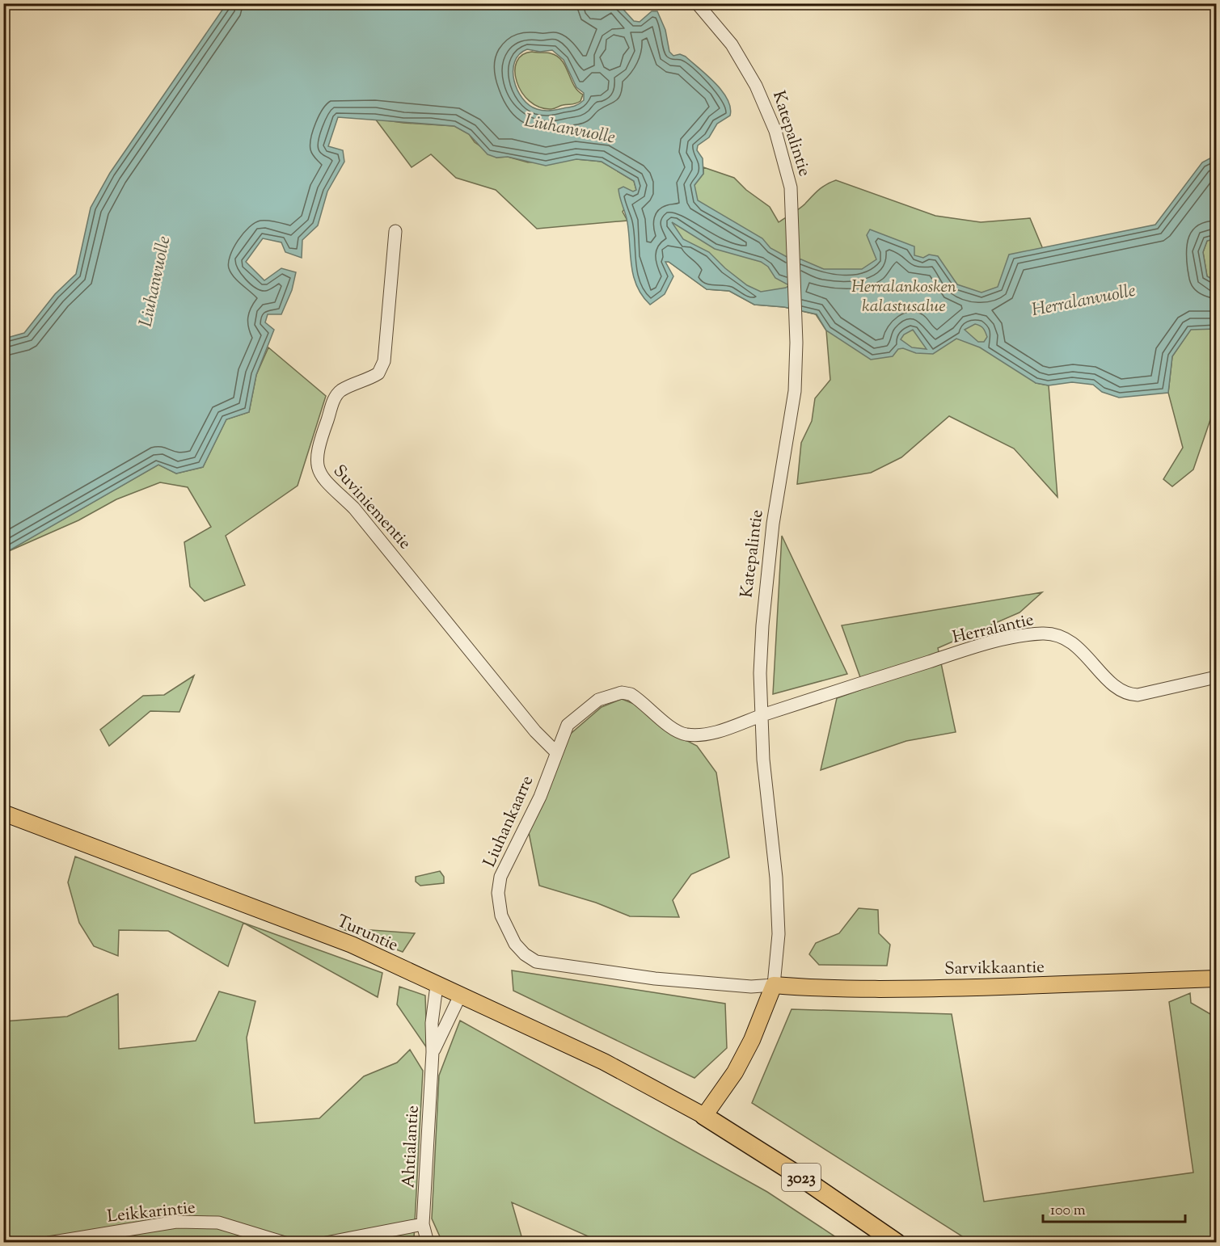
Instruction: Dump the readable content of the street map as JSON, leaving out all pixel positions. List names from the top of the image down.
{
  "streets": {
    "highway": ["3023"],
    "main road": ["Katepalintie", "Turuntie", "Sarvikkaantie"],
    "street": [
      "Suviniementie",
      "Herralantie",
      "Liuhankaarre",
      "Ahtialantie",
      "Leikkarintie"
    ]
  },
  "crossings": [
    ["Katepalintie", "Herralantie"],
    ["Katepalintie", "Liuhankaarre"],
    ["Katepalintie", "Turuntie"],
    ["Katepalintie", "Sarvikkaantie"],
    ["Katepalintie", "3023"],
    ["Suviniementie", "Liuhankaarre"],
    ["Herralantie", "Liuhankaarre"],
    ["Liuhankaarre", "Sarvikkaantie"],
    ["Turuntie", "Ahtialantie"],
    ["Turuntie", "3023"]
  ],
  "water": ["Liuhanvuolle", "Herralanvuolle"],
  "parks": ["Herralankosken kalastusalue"],
  "scale_bar": "100 m"
}
